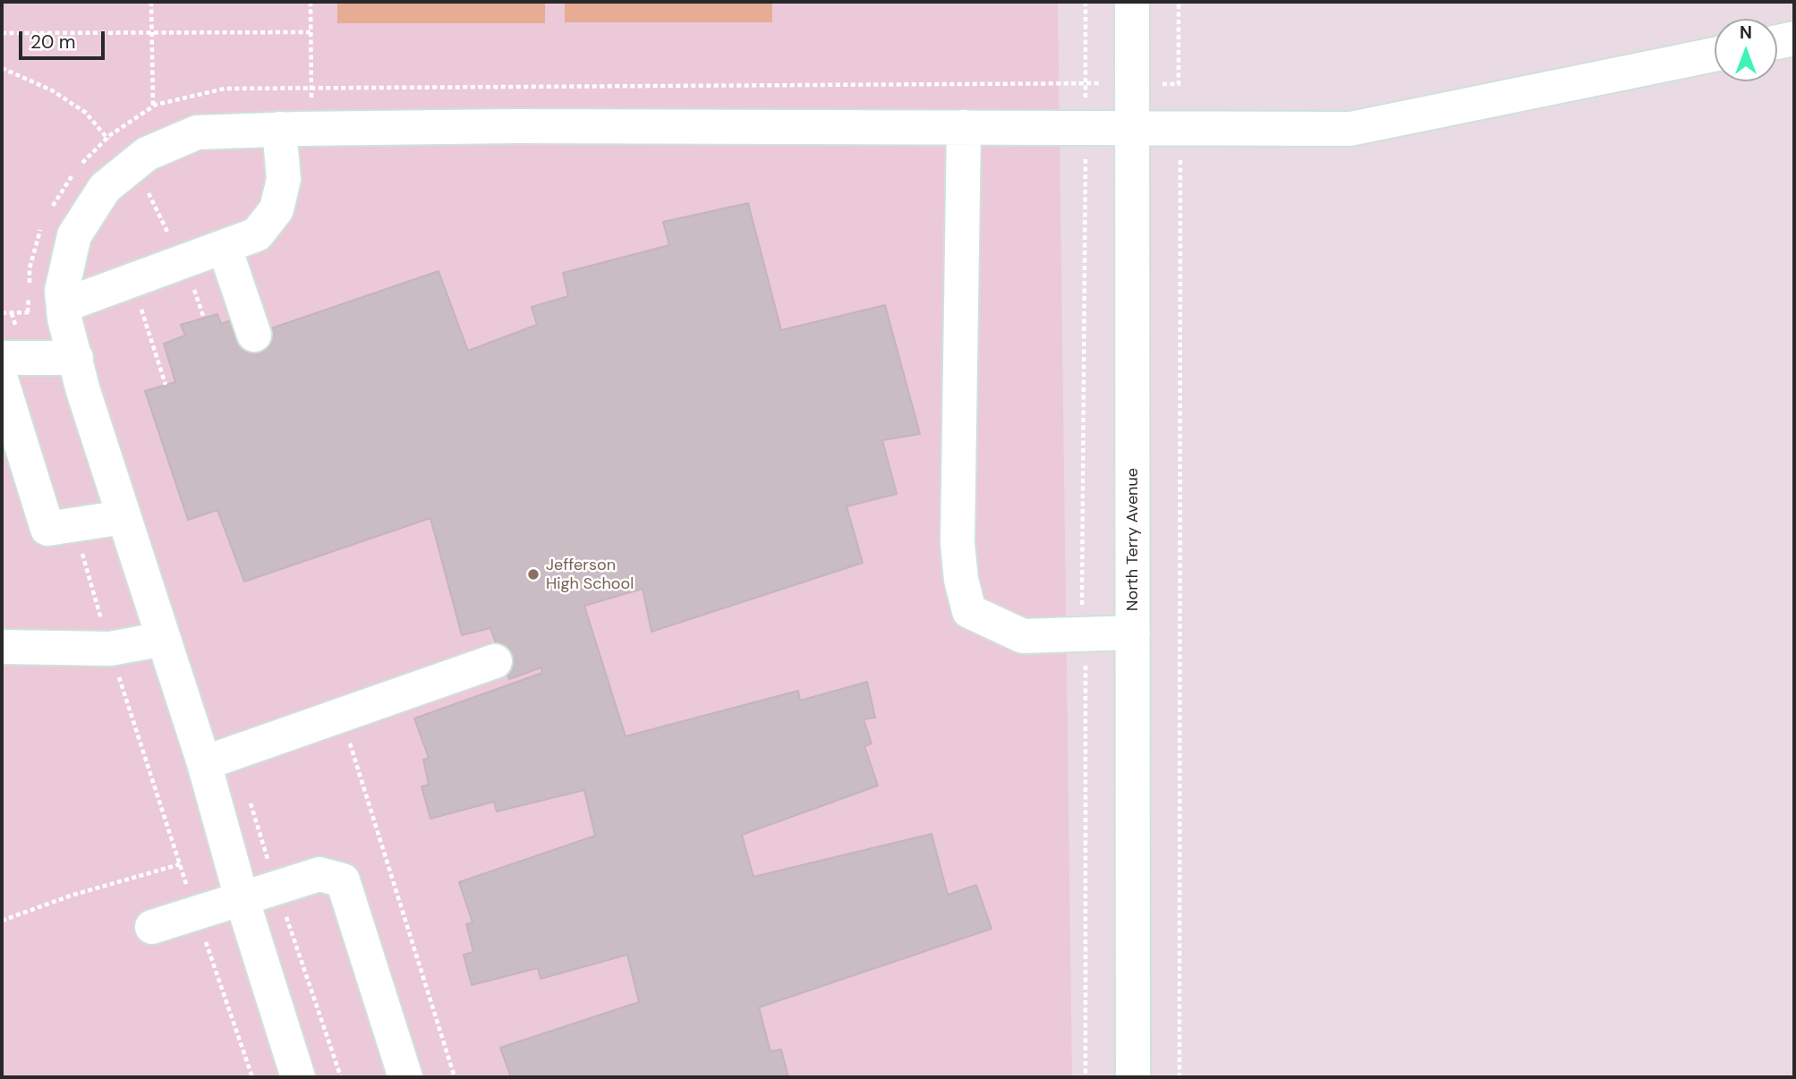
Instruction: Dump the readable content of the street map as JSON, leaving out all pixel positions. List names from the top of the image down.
{
  "streets": {
    "street": ["North Terry Avenue"]
  },
  "places": ["Jefferson High School"],
  "scale_bar": "20 m",
  "north": "top"
}
